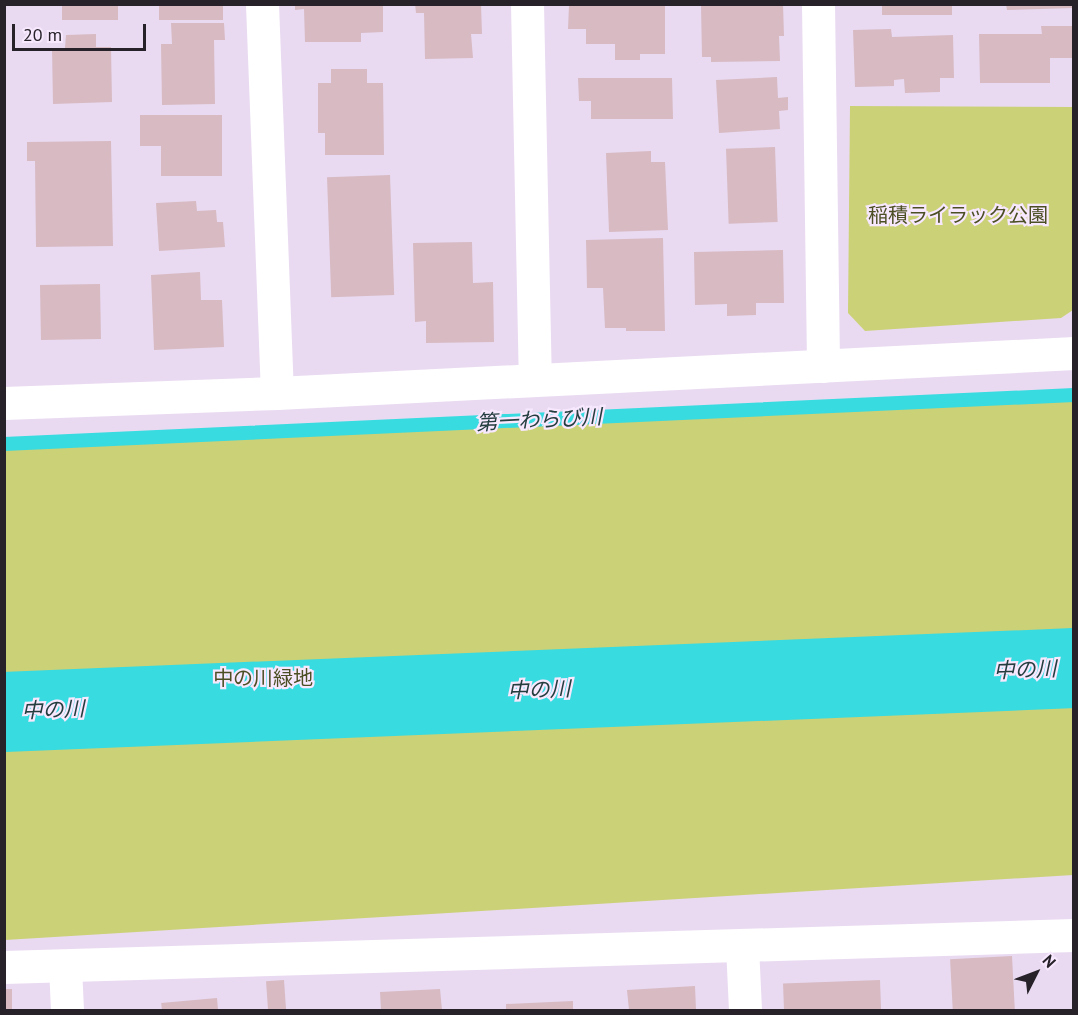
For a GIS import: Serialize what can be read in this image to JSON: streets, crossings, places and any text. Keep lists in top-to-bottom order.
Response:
{
  "water": ["第一わらび川", "中の川"],
  "parks": ["稲積ライラック公園", "中の川緑地"],
  "scale_bar": "20 m",
  "north": "top right"
}
